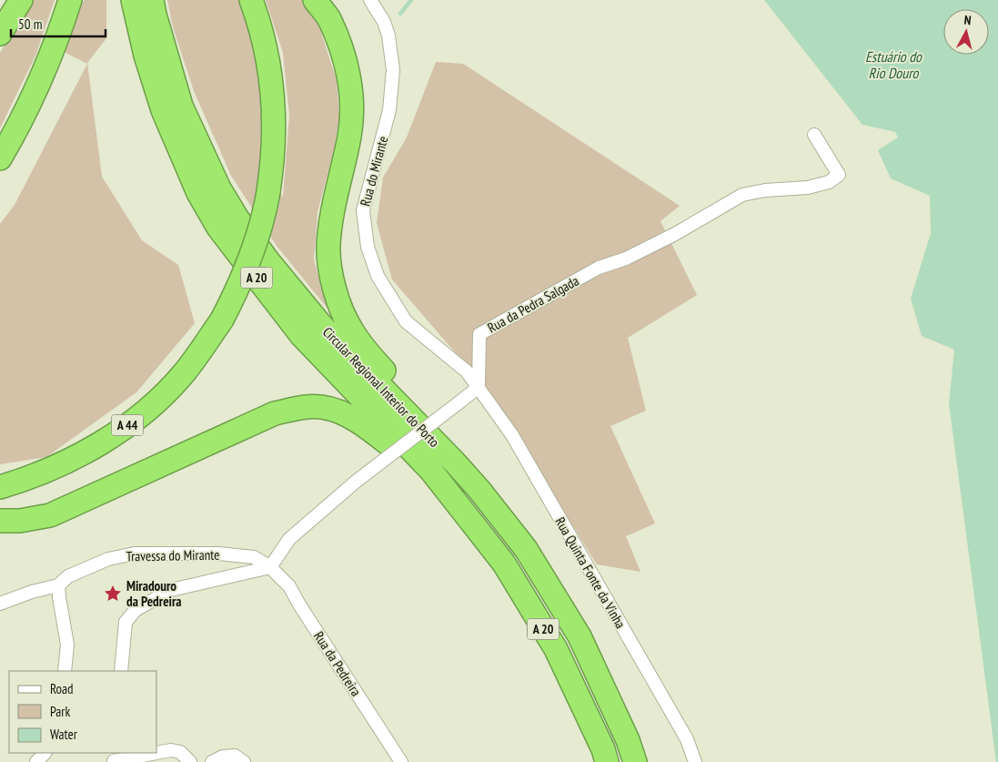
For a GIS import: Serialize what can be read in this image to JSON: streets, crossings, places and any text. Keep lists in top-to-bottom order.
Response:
{
  "streets": {
    "highway": ["A 20", "Circular Regional Interior do Porto", "A 44"],
    "street": [
      "Rua do Mirante",
      "Rua da Pedra Salgada",
      "Travessa do Mirante",
      "Rua Quinta Fonte da Vinha",
      "Rua da Pedreira"
    ]
  },
  "crossings": [
    ["Rua do Mirante", "Rua da Pedra Salgada"],
    ["Rua do Mirante", "Rua Quinta Fonte da Vinha"],
    ["Rua da Pedra Salgada", "Rua Quinta Fonte da Vinha"],
    ["Travessa do Mirante", "Rua da Pedreira"]
  ],
  "water": ["Estuário do Rio Douro"],
  "places": {
    "place": ["Miradouro da Pedreira"]
  },
  "legend": ["Road", "Park", "Water"],
  "scale_bar": "50 m",
  "north": "top"
}
